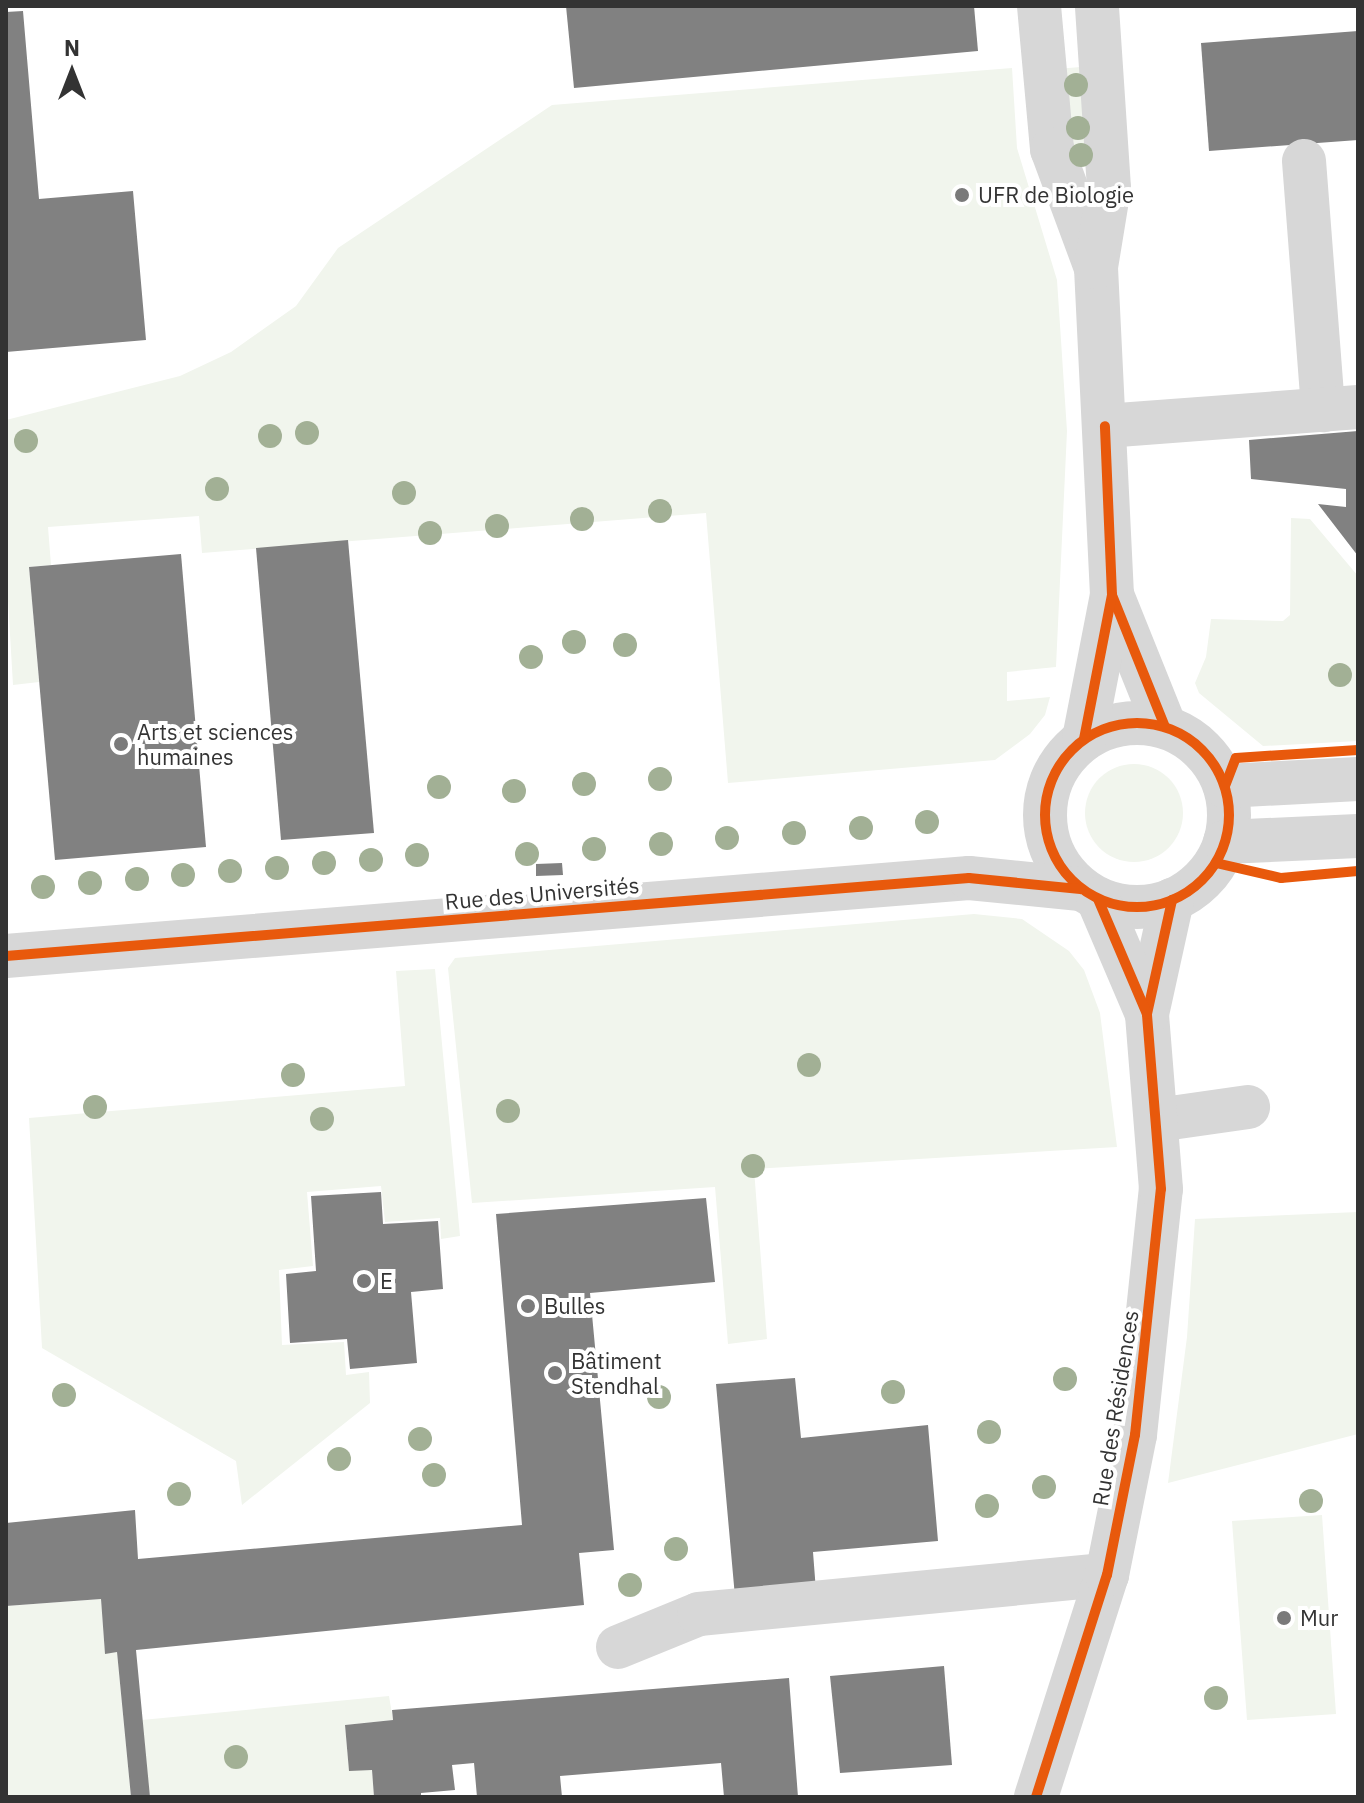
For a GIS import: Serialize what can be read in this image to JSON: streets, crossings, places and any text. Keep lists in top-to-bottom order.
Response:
{
  "streets": {
    "street": ["Rue des Universités", "Rue des Résidences"]
  },
  "crossings": [
    ["Rue des Universités", "Rue des Résidences"]
  ],
  "places": [
    "UFR de Biologie",
    "Arts et sciences humaines",
    "E",
    "Bulles",
    "Bâtiment Stendhal",
    "Mur"
  ],
  "north": "top"
}
